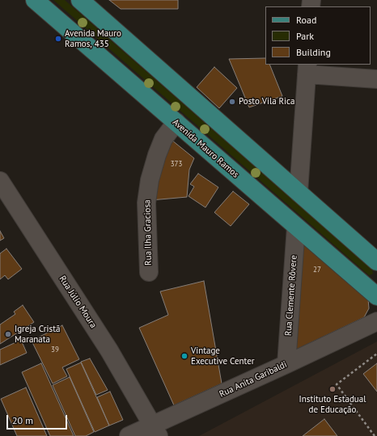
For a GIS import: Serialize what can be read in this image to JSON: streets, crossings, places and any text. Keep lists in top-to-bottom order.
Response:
{
  "streets": {
    "main road": ["Avenida Mauro Ramos"],
    "street": [
      "Rua Ilha Graciosa",
      "Rua Clemente Rôvere",
      "Rua Júlio Moura",
      "Rua Anita Garibaldi"
    ]
  },
  "crossings": [
    ["Avenida Mauro Ramos", "Rua Ilha Graciosa"],
    ["Avenida Mauro Ramos", "Rua Clemente Rôvere"],
    ["Rua Clemente Rôvere", "Rua Anita Garibaldi"],
    ["Rua Júlio Moura", "Rua Anita Garibaldi"]
  ],
  "places": [
    "Avenida Mauro Ramos, 435",
    "Posto Vila Rica",
    "Igreja Cristã Maranata",
    "Vintage Executive Center",
    "Instituto Estadual de Educação"
  ],
  "house_numbers": ["373", "27", "39"],
  "legend": ["Road", "Park", "Building"],
  "scale_bar": "20 m"
}
